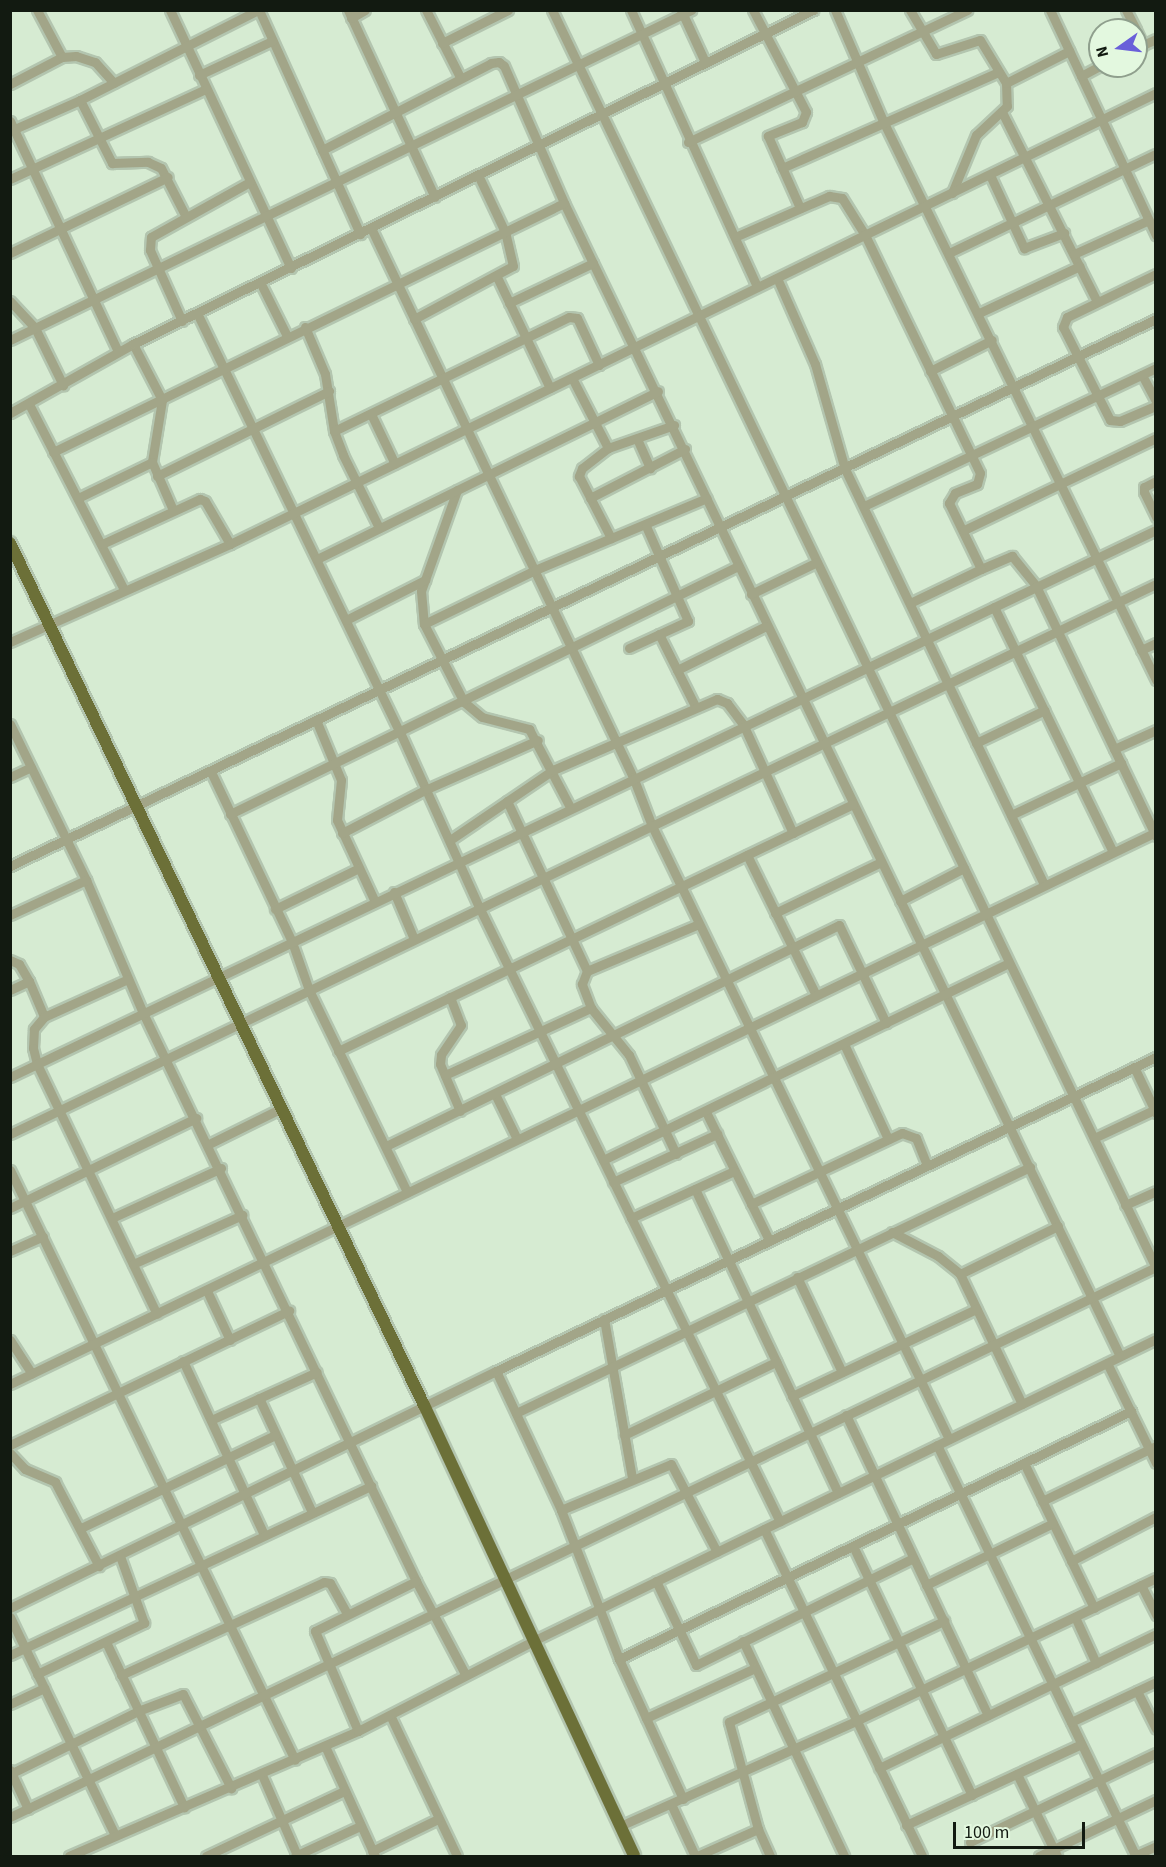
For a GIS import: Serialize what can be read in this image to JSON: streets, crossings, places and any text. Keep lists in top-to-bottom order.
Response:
{
  "scale_bar": "100 m",
  "north": "left"
}
